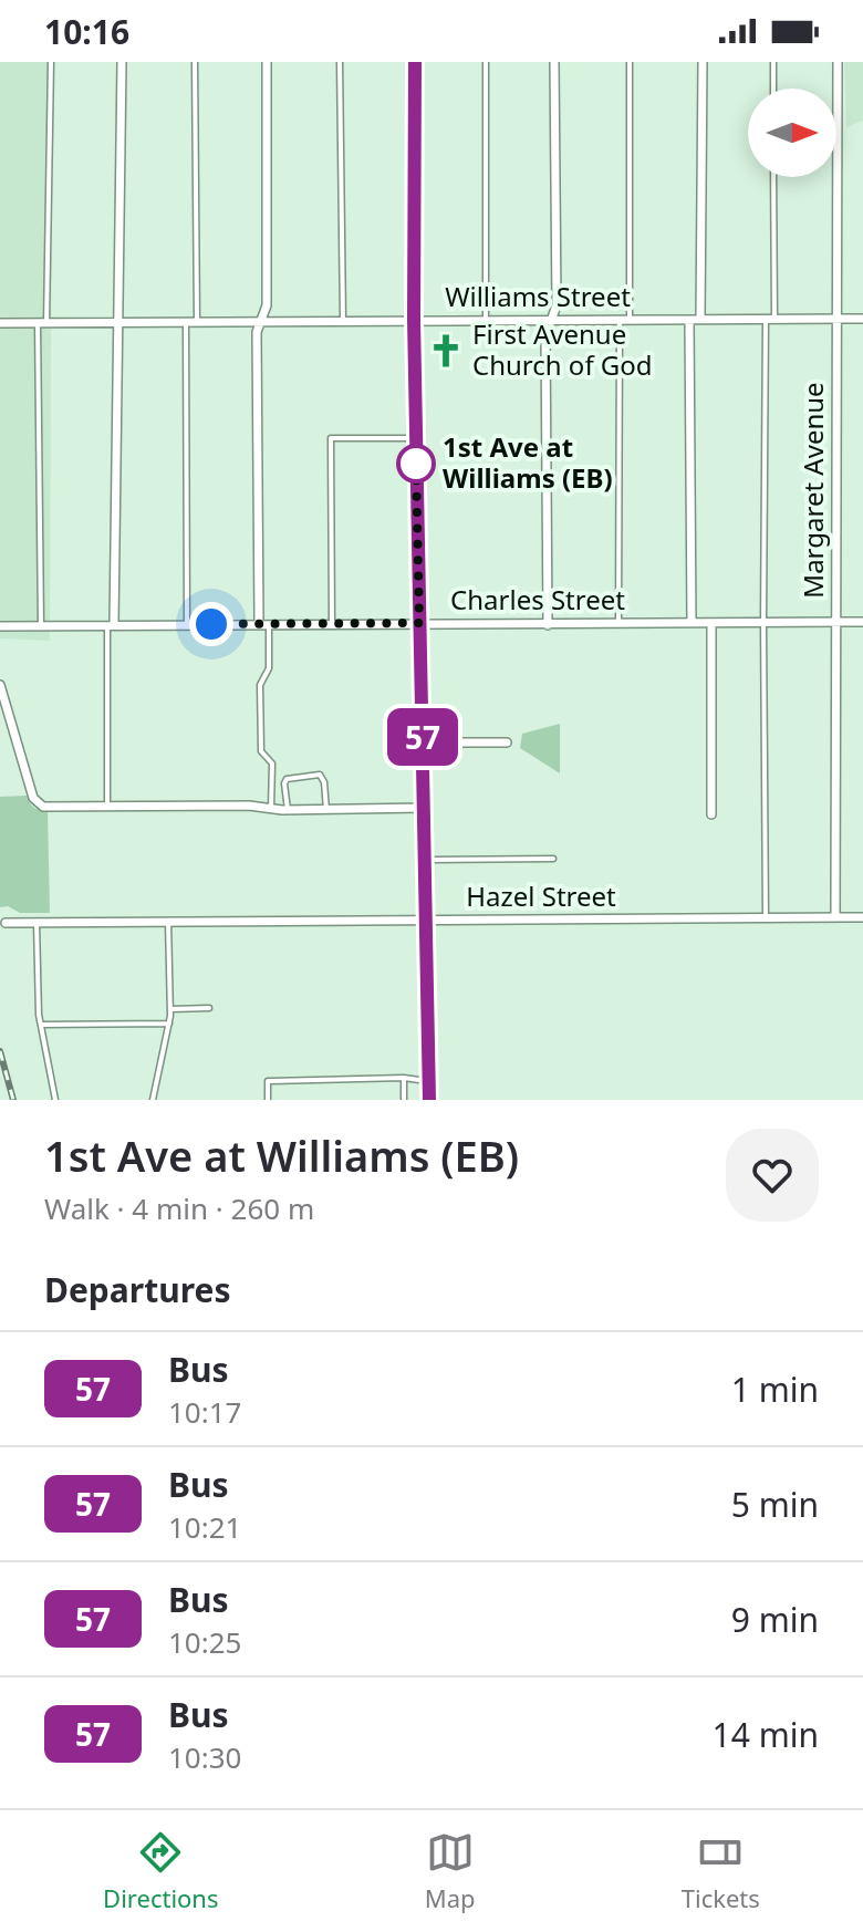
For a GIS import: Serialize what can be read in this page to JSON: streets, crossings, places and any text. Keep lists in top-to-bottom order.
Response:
{
  "streets": {
    "street": [
      "Williams Street",
      "Margaret Avenue",
      "Charles Street",
      "Hazel Street"
    ]
  },
  "crossings": [
    ["Williams Street", "Margaret Avenue"],
    ["Margaret Avenue", "Charles Street"],
    ["Margaret Avenue", "Hazel Street"]
  ],
  "places": {
    "church": ["First Avenue Church of God"],
    "other": ["1st Ave at Williams (EB)"]
  },
  "lines": ["bus line 57"],
  "north": "right",
  "page": {
    "status": "10:16",
    "on_map": "57",
    "heading": [
      ["1st Ave at Williams (EB)", "Walk · 4 min · 260 m"],
      "Departures"
    ],
    "list": [
      {
        "mark": "57",
        "name": "Bus",
        "note": "10:17",
        "value": "1 min"
      },
      {
        "mark": "57",
        "name": "Bus",
        "note": "10:21",
        "value": "5 min"
      },
      {
        "mark": "57",
        "name": "Bus",
        "note": "10:25",
        "value": "9 min"
      },
      {
        "mark": "57",
        "name": "Bus",
        "note": "10:30",
        "value": "14 min"
      }
    ],
    "tabs": ["Directions", "Map", "Tickets"]
  }
}
